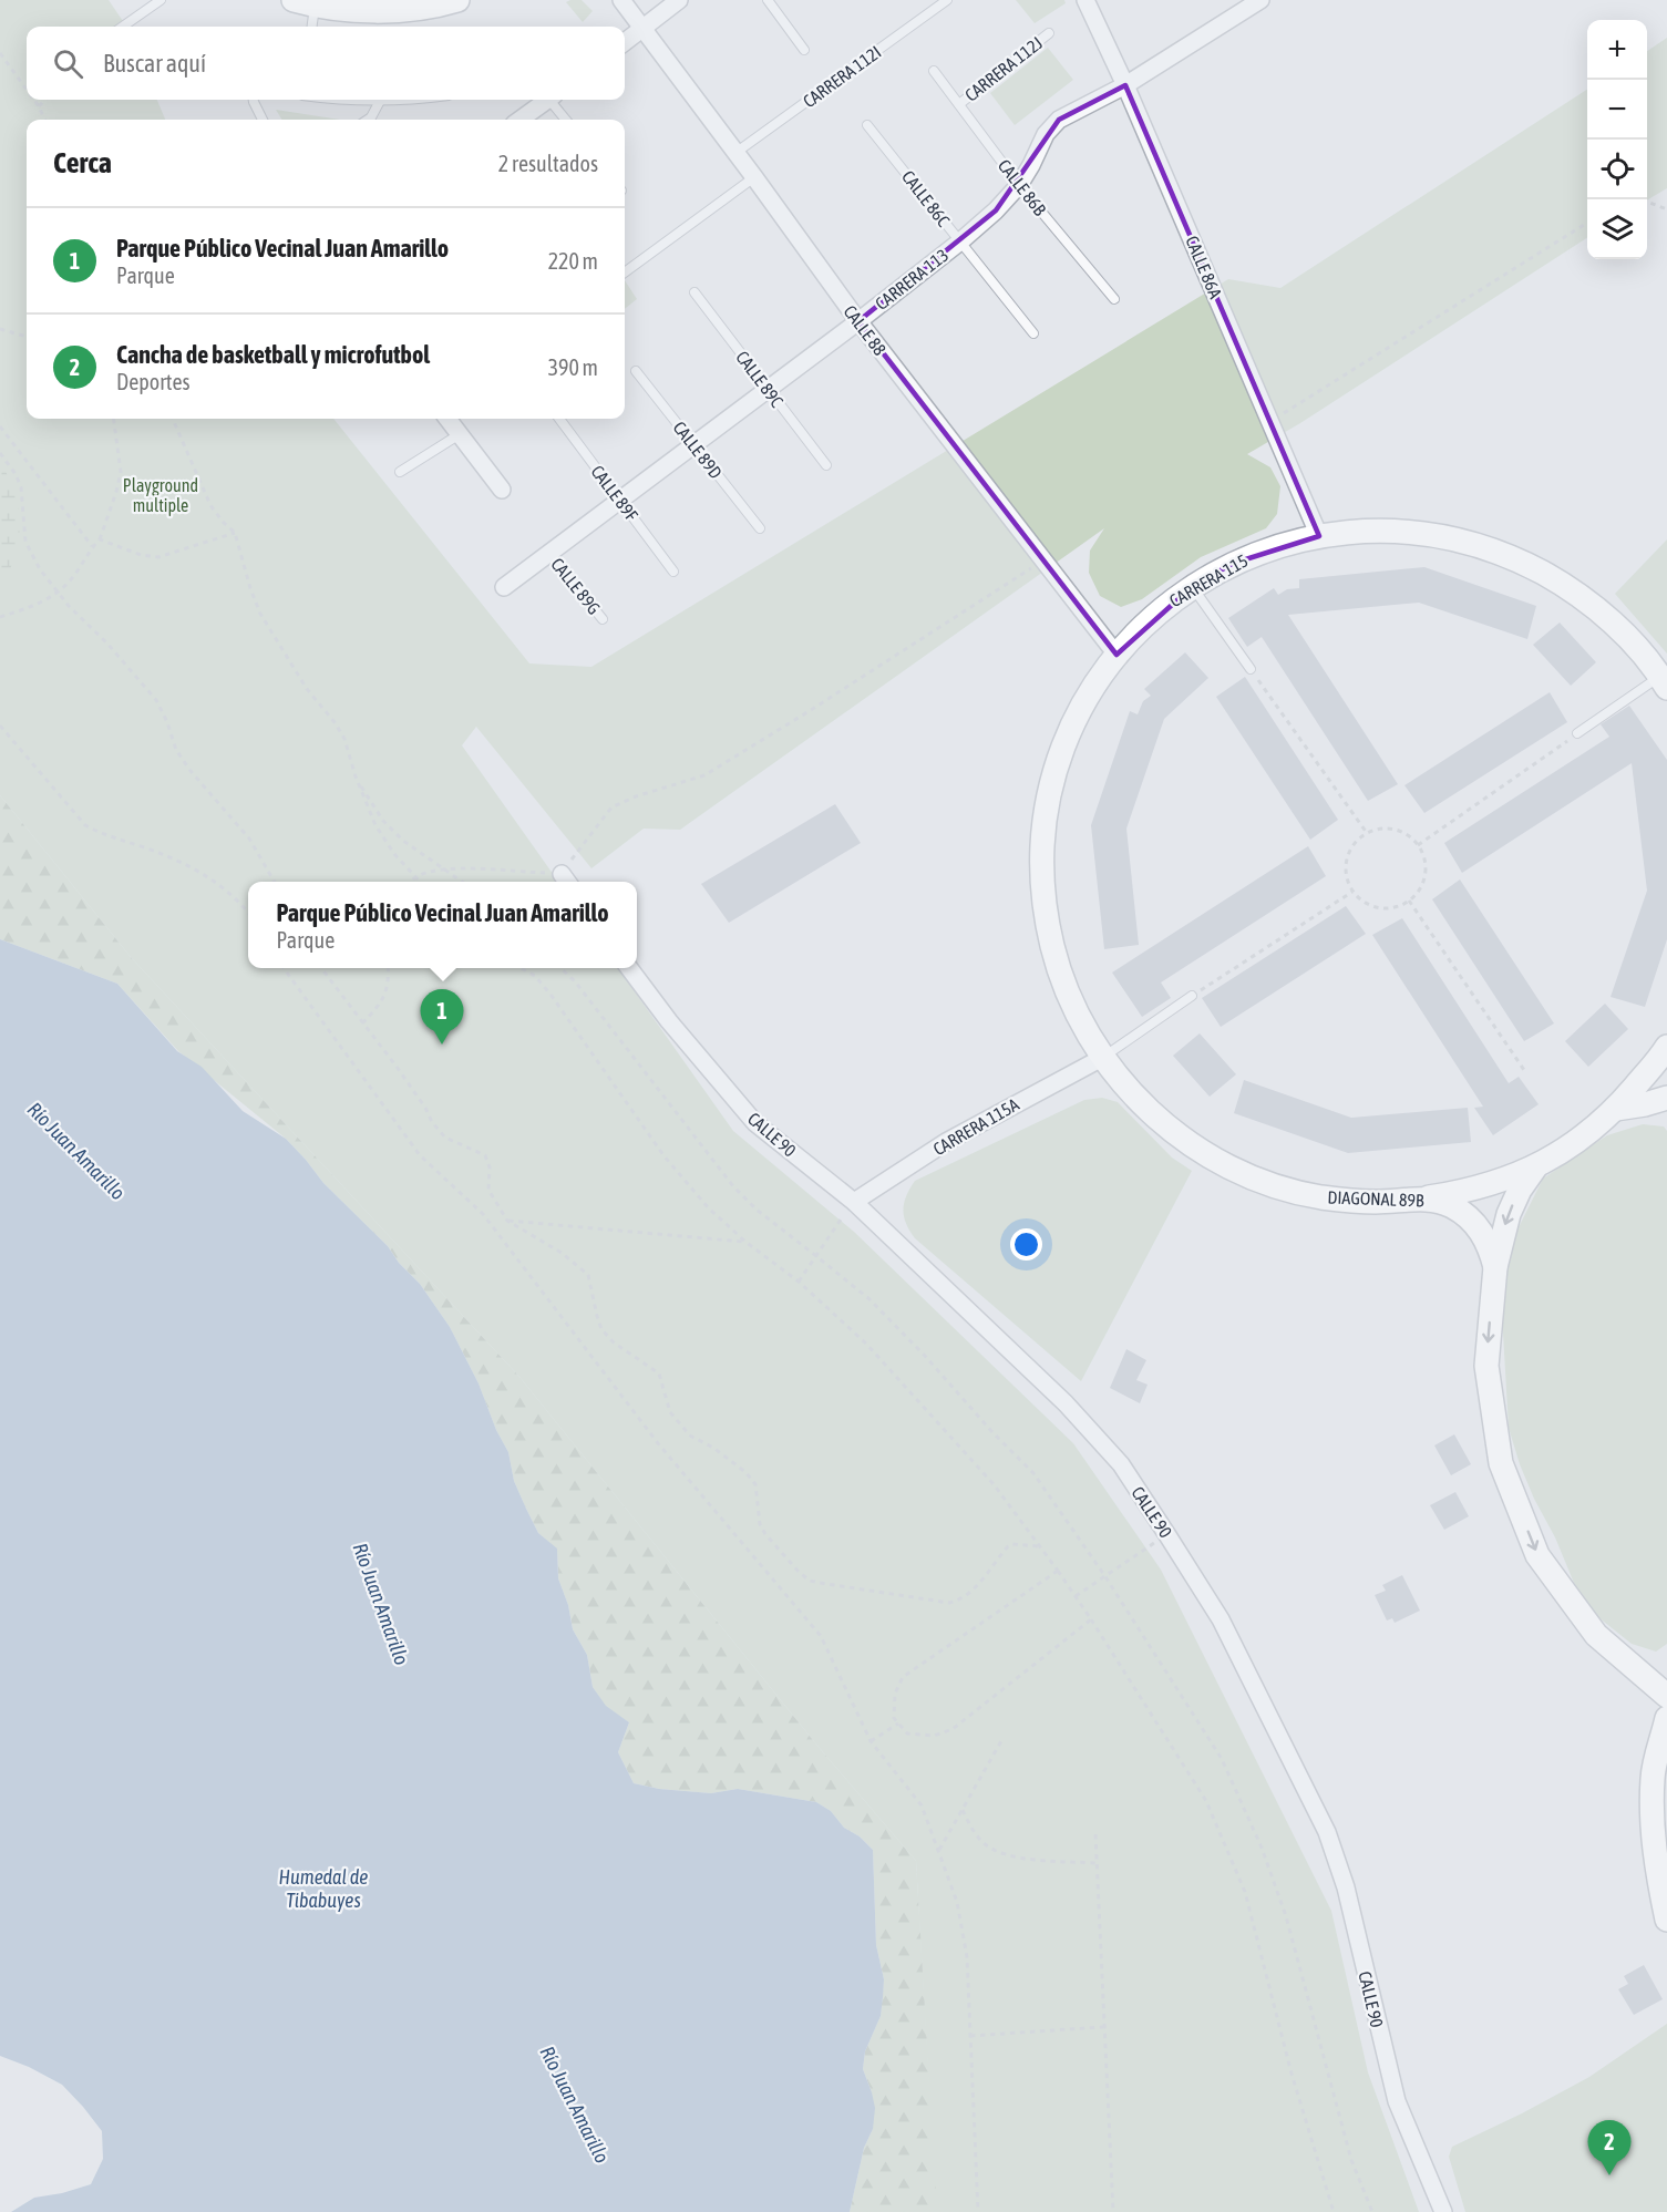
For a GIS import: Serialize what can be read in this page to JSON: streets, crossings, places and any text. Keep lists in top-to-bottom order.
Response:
{
  "streets": {
    "street": [
      "CALLE 86A",
      "CARRERA 113",
      "CALLE 88",
      "CARRERA 115",
      "CARRERA 115A",
      "CALLE 90",
      "DIAGONAL 89B"
    ],
    "lane": [
      "CARRERA 112J",
      "CARRERA 112I",
      "CALLE 86B",
      "CALLE 86C",
      "CALLE 89C",
      "CALLE 89D",
      "CALLE 89F",
      "CALLE 89G"
    ]
  },
  "crossings": [
    ["CARRERA 112J", "CALLE 86B"],
    ["CARRERA 112I", "CALLE 88"],
    ["CALLE 86B", "CARRERA 113"],
    ["CALLE 86C", "CARRERA 113"],
    ["CALLE 86A", "CARRERA 113"],
    ["CALLE 86A", "CARRERA 115"],
    ["CARRERA 113", "CALLE 88"],
    ["CARRERA 113", "CALLE 89C"],
    ["CARRERA 113", "CALLE 89D"],
    ["CARRERA 113", "CALLE 89F"],
    ["CARRERA 113", "CALLE 89G"],
    ["CALLE 88", "CARRERA 115"],
    ["CALLE 88", "DIAGONAL 89B"],
    ["CARRERA 115", "DIAGONAL 89B"],
    ["CARRERA 115A", "CALLE 90"],
    ["CARRERA 115A", "DIAGONAL 89B"]
  ],
  "one_way": ["DIAGONAL 89B"],
  "water": ["Río Juan Amarillo", "Humedal de Tibabuyes"],
  "parks": ["Playground multiple"],
  "page": {
    "map_buttons": ["+", "−"],
    "search": "Buscar aquí",
    "heading": ["Cerca", "2 resultados"],
    "list": [
      {
        "mark": "1",
        "name": "Parque Público Vecinal Juan Amarillo",
        "note": "Parque",
        "value": "220 m"
      },
      {
        "mark": "2",
        "name": "Cancha de basketball y microfutbol",
        "note": "Deportes",
        "value": "390 m"
      }
    ],
    "popup": ["Parque Público Vecinal Juan Amarillo", "Parque"],
    "pins": ["1", "2"]
  }
}
